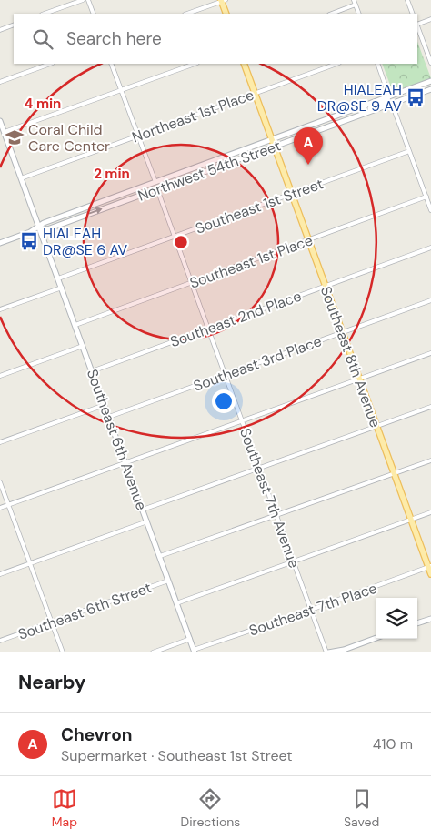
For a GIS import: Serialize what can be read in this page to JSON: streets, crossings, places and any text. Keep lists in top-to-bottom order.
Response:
{
  "streets": {
    "main road": ["Northwest 54th Street", "Southeast 8th Avenue", "Southeast 6th Avenue"],
    "street": [
      "Northeast 1st Place",
      "Southeast 1st Street",
      "Southeast 1st Place",
      "Southeast 2nd Place",
      "Southeast 3rd Place",
      "Southeast 7th Avenue",
      "Southeast 7th Place",
      "Southeast 6th Street"
    ]
  },
  "crossings": [
    ["Northeast 1st Place", "Southeast 8th Avenue"],
    ["Northeast 1st Place", "Southeast 6th Avenue"],
    ["Northwest 54th Street", "Southeast 8th Avenue"],
    ["Northwest 54th Street", "Southeast 6th Avenue"],
    ["Northwest 54th Street", "Southeast 7th Avenue"],
    ["Southeast 1st Street", "Southeast 8th Avenue"],
    ["Southeast 1st Street", "Southeast 6th Avenue"],
    ["Southeast 1st Street", "Southeast 7th Avenue"],
    ["Southeast 1st Place", "Southeast 8th Avenue"],
    ["Southeast 1st Place", "Southeast 6th Avenue"],
    ["Southeast 1st Place", "Southeast 7th Avenue"],
    ["Southeast 2nd Place", "Southeast 8th Avenue"],
    ["Southeast 2nd Place", "Southeast 6th Avenue"],
    ["Southeast 2nd Place", "Southeast 7th Avenue"],
    ["Southeast 8th Avenue", "Southeast 3rd Place"],
    ["Southeast 8th Avenue", "Southeast 7th Place"],
    ["Southeast 3rd Place", "Southeast 6th Avenue"],
    ["Southeast 3rd Place", "Southeast 7th Avenue"],
    ["Southeast 6th Avenue", "Southeast 7th Place"],
    ["Southeast 6th Avenue", "Southeast 6th Street"],
    ["Southeast 7th Avenue", "Southeast 7th Place"]
  ],
  "places": {
    "bus stop": ["HIALEAH DR@SE 9 AV", "HIALEAH DR@SE 6 AV"],
    "school or university": ["Coral Child Care Center"]
  },
  "page": {
    "search": "Search here",
    "pins": "A",
    "heading": "Nearby",
    "list": [
      {
        "mark": "A",
        "name": "Chevron",
        "note": "Supermarket · Southeast 1st Street",
        "value": "410 m"
      }
    ],
    "nav": ["Map", "Directions", "Saved"]
  },
  "rings": ["4 min", "2 min"]
}
